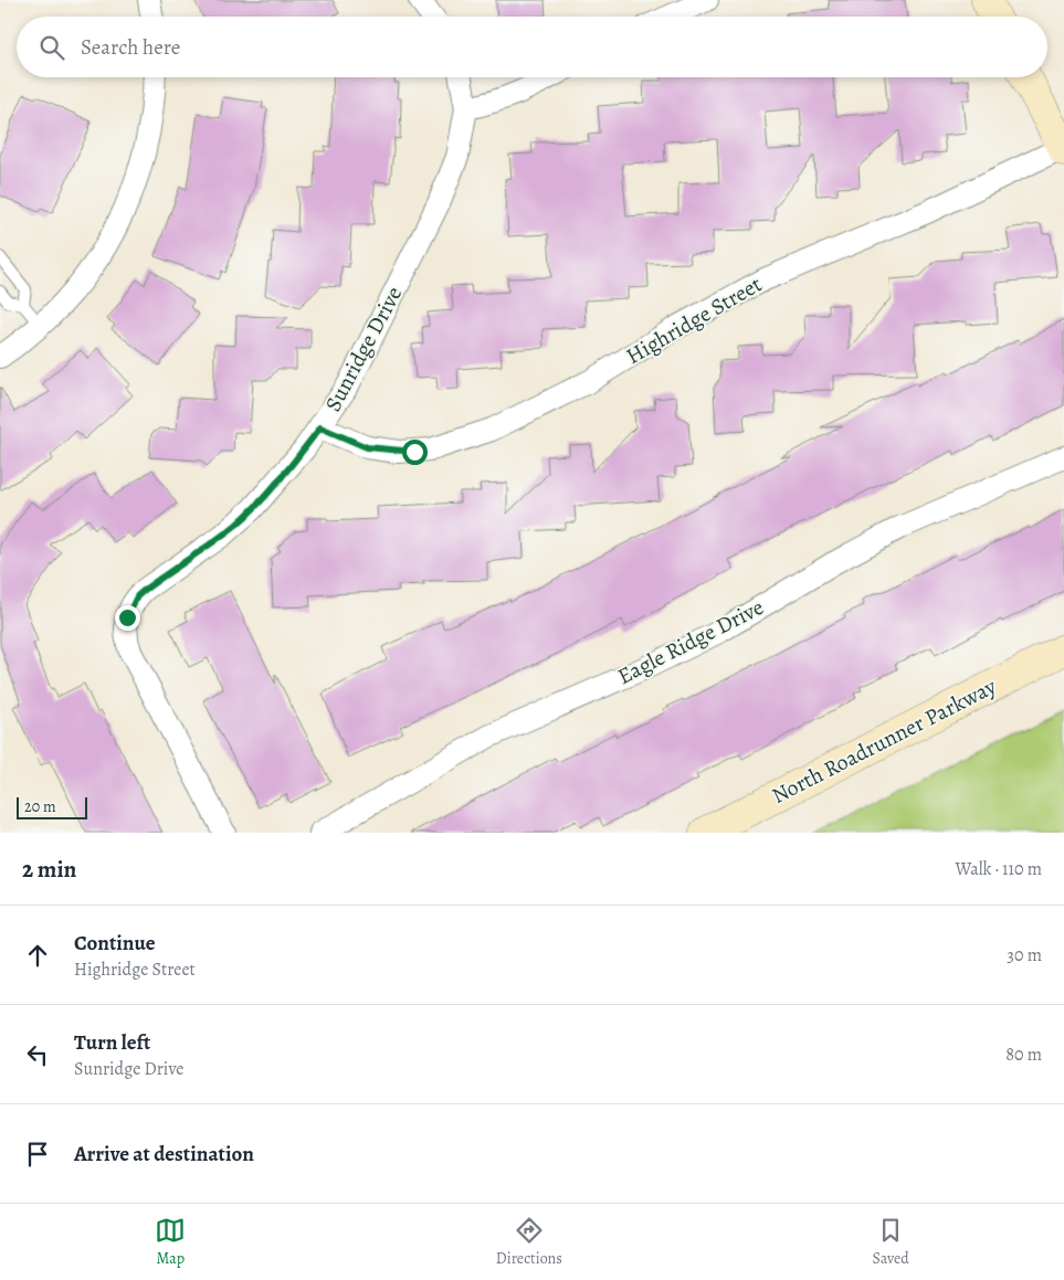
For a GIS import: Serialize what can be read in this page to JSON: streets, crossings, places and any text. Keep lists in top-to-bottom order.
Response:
{
  "streets": {
    "street": [
      "Highridge Street",
      "Sunridge Drive",
      "Eagle Ridge Drive",
      "North Roadrunner Parkway"
    ]
  },
  "crossings": [
    ["Highridge Street", "Sunridge Drive"]
  ],
  "scale_bar": "20 m",
  "page": {
    "search": "Search here",
    "scale": "20 m",
    "heading": ["2 min", "Walk · 110 m"],
    "list": [
      ["Continue", "Highridge Street", "30 m"],
      ["Turn left", "Sunridge Drive", "80 m"],
      "Arrive at destination"
    ],
    "nav": ["Map", "Directions", "Saved"]
  }
}
